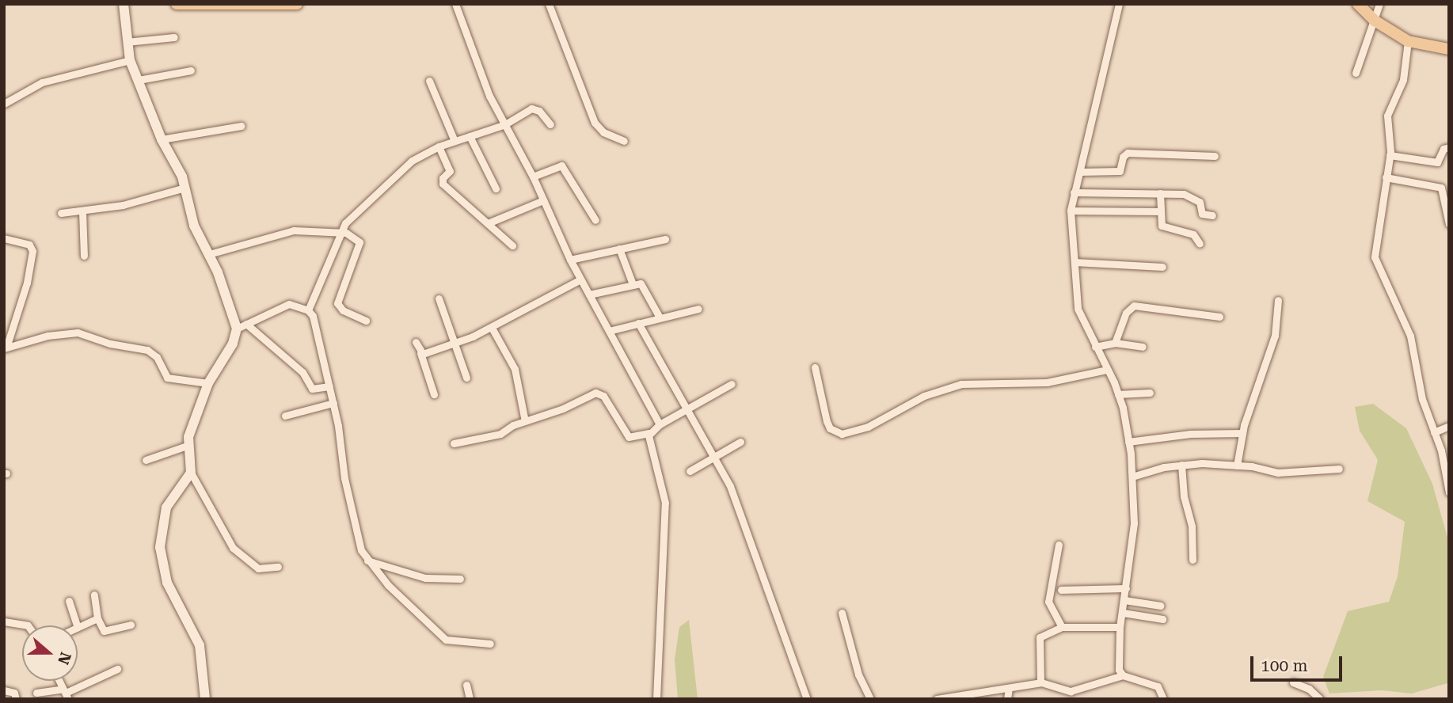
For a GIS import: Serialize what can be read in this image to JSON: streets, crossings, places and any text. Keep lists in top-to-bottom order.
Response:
{
  "scale_bar": "100 m",
  "north": "right"
}
